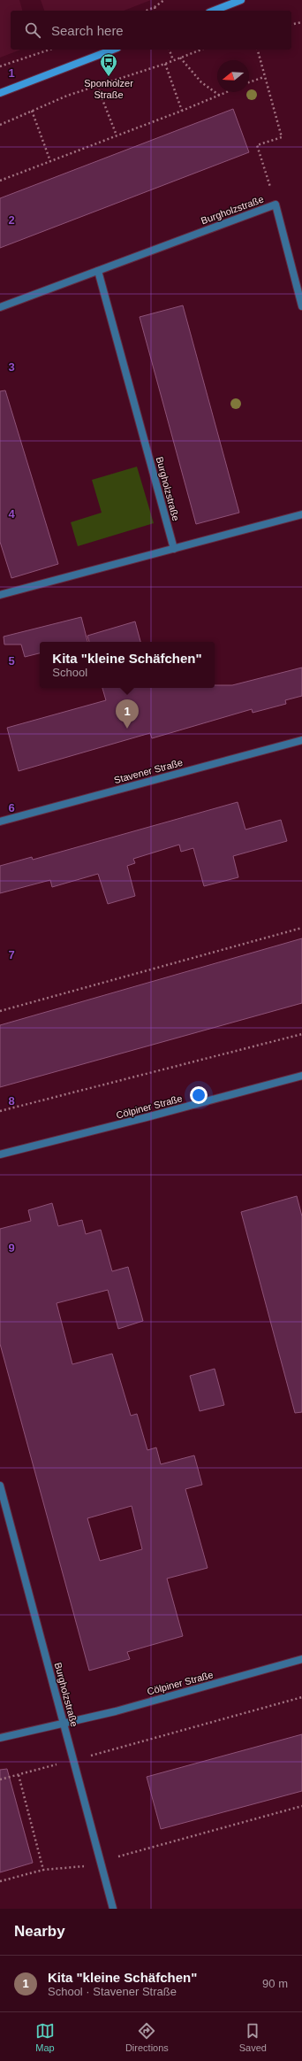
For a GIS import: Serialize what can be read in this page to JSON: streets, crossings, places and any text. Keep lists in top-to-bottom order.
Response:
{
  "streets": {
    "street": ["Burgholzstraße", "Stavener Straße", "Cölpiner Straße"]
  },
  "crossings": [
    ["Burgholzstraße", "Cölpiner Straße"]
  ],
  "places": {
    "bus stop": ["Sponholzer Straße"]
  },
  "north": "left",
  "page": {
    "search": "Search here",
    "popup": ["Kita \"kleine Schäfchen\"", "School"],
    "pins": "1",
    "heading": "Nearby",
    "list": [
      {
        "mark": "1",
        "name": "Kita \"kleine Schäfchen\"",
        "note": "School · Stavener Straße",
        "value": "90 m"
      }
    ],
    "nav": ["Map", "Directions", "Saved"]
  },
  "grid": {
    "rows": [
      "1",
      "2",
      "3",
      "4",
      "5",
      "6",
      "7",
      "8",
      "9"
    ]
  }
}
